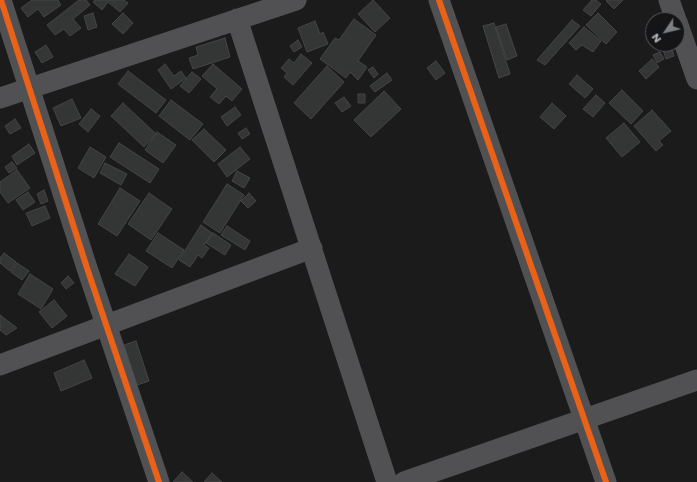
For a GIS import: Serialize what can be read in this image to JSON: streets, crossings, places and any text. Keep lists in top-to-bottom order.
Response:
{
  "north": "bottom left"
}
